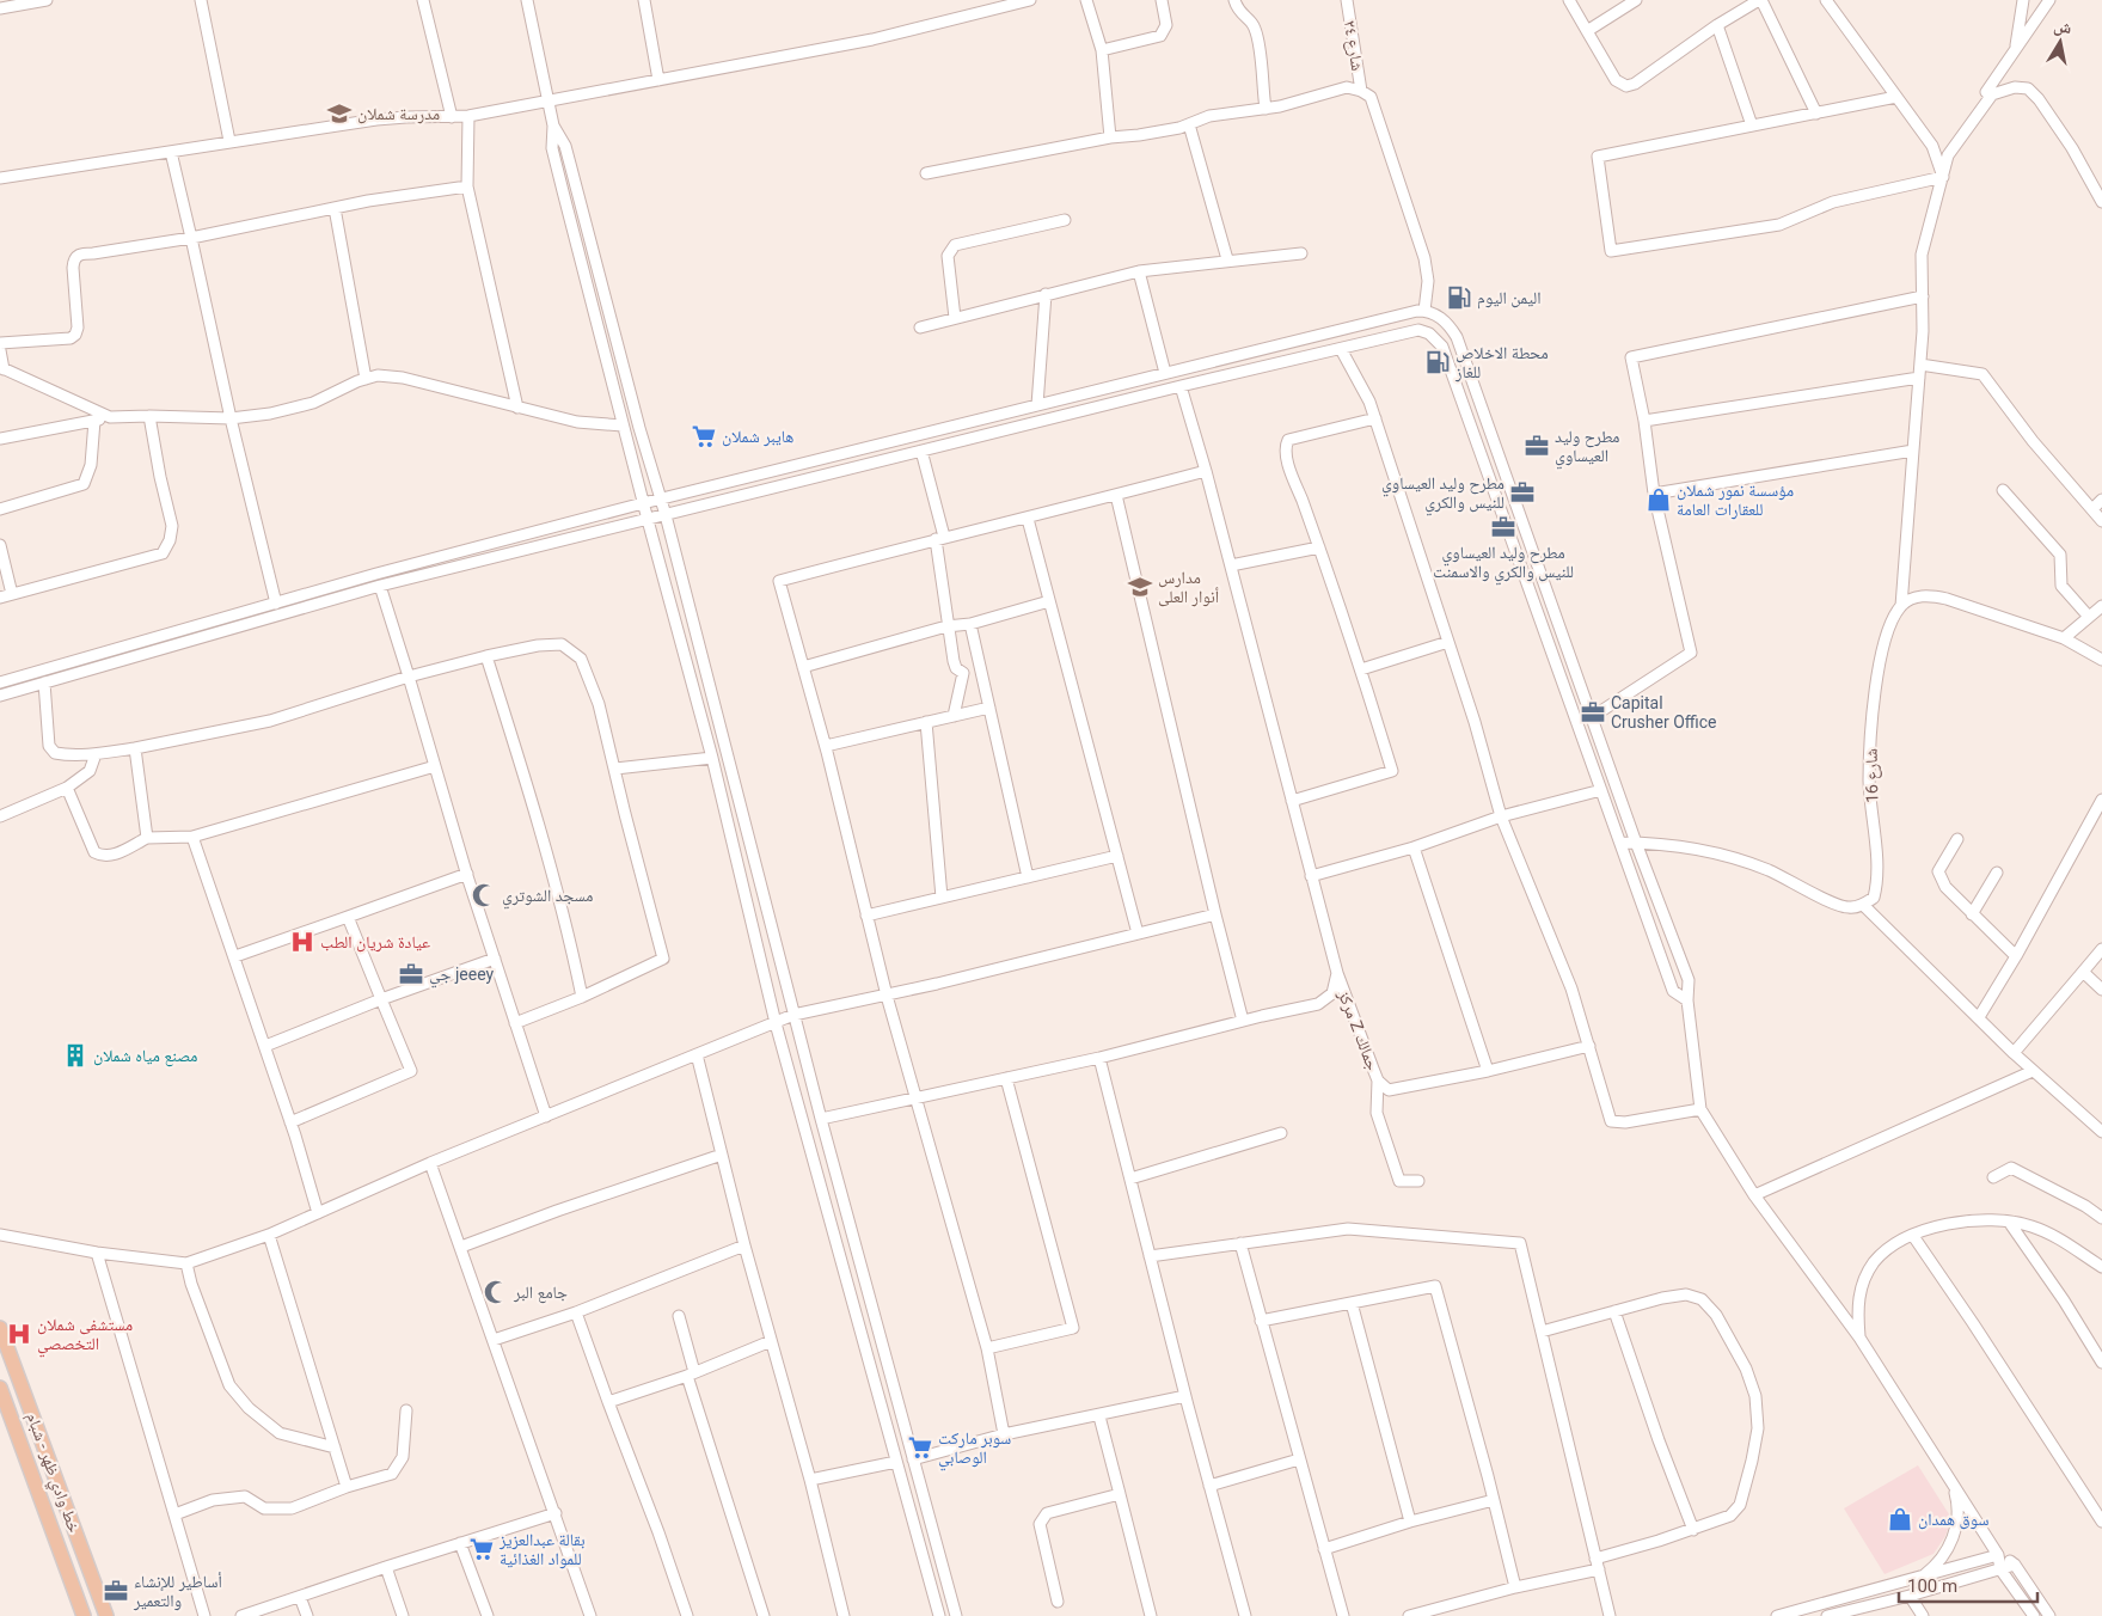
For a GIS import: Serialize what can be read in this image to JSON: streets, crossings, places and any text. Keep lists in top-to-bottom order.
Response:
{
  "streets": {
    "main road": ["خط وادي ظهر - شبام"],
    "street": ["شارع ٢٤", "شارع 16", "مركز Z جمالك"]
  },
  "places": {
    "school or university": ["مدرسة شملان", "مدارس أنوار العلى"],
    "fuel station": ["اليمن اليوم", "محطة الاخلاص للغاز"],
    "supermarket": ["هايبر شملان", "سوبر ماركت الوصابي", "بقالة عبدالعزيز للمواد الغذائية"],
    "office": [
      "مطرح وليد العيساوي",
      "مطرح وليد العيساوي للنيس والكري",
      "مطرح وليد العيساوي للنيس والكري والاسمنت",
      "Capital Crusher Office",
      "جي jeeey",
      "أساطير للإنشاء والتعمير"
    ],
    "shop": ["مؤسسة نمور شملان للعقارات العامة", "سوق همدان"],
    "mosque": ["مسجد الشوتري", "جامع البر"],
    "hospital": ["عيادة شريان الطب", "مستشفى شملان التخصصي"],
    "building": ["مصنع مياه شملان"]
  },
  "scale_bar": "100 m",
  "north": "top"
}
